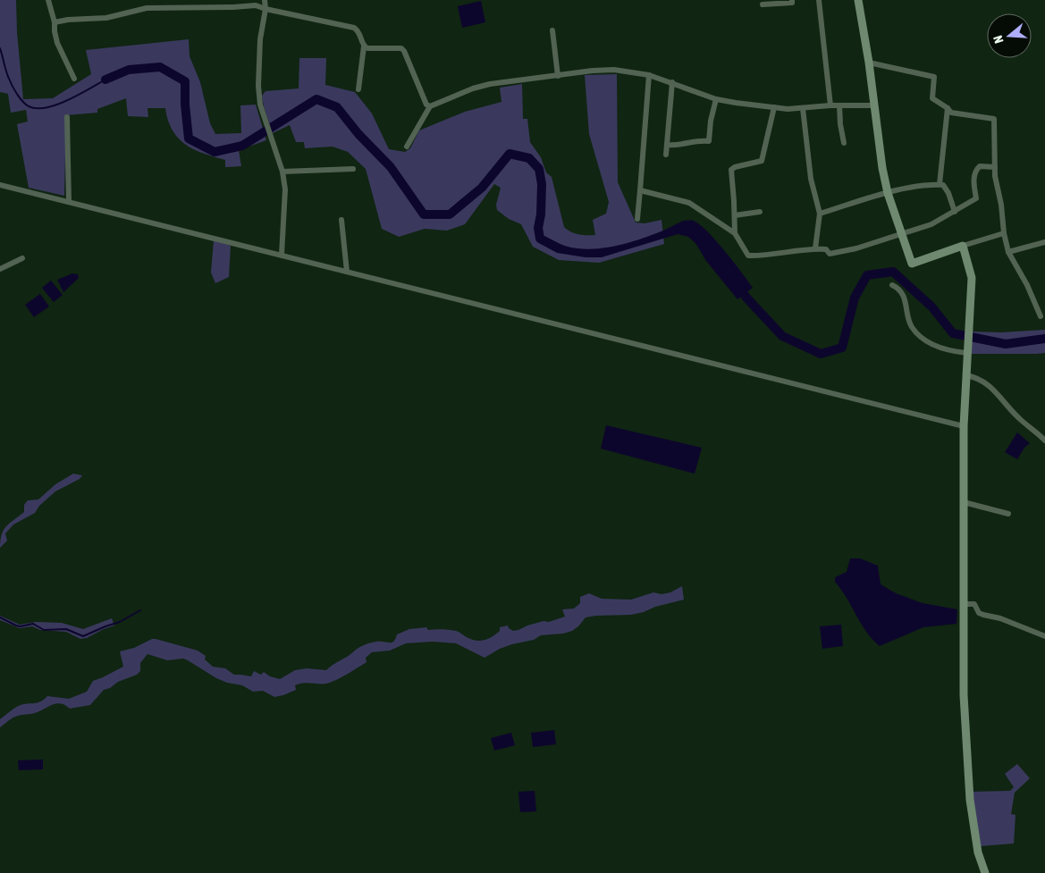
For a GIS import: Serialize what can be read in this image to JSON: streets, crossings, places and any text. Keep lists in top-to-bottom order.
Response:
{
  "north": "left"
}
